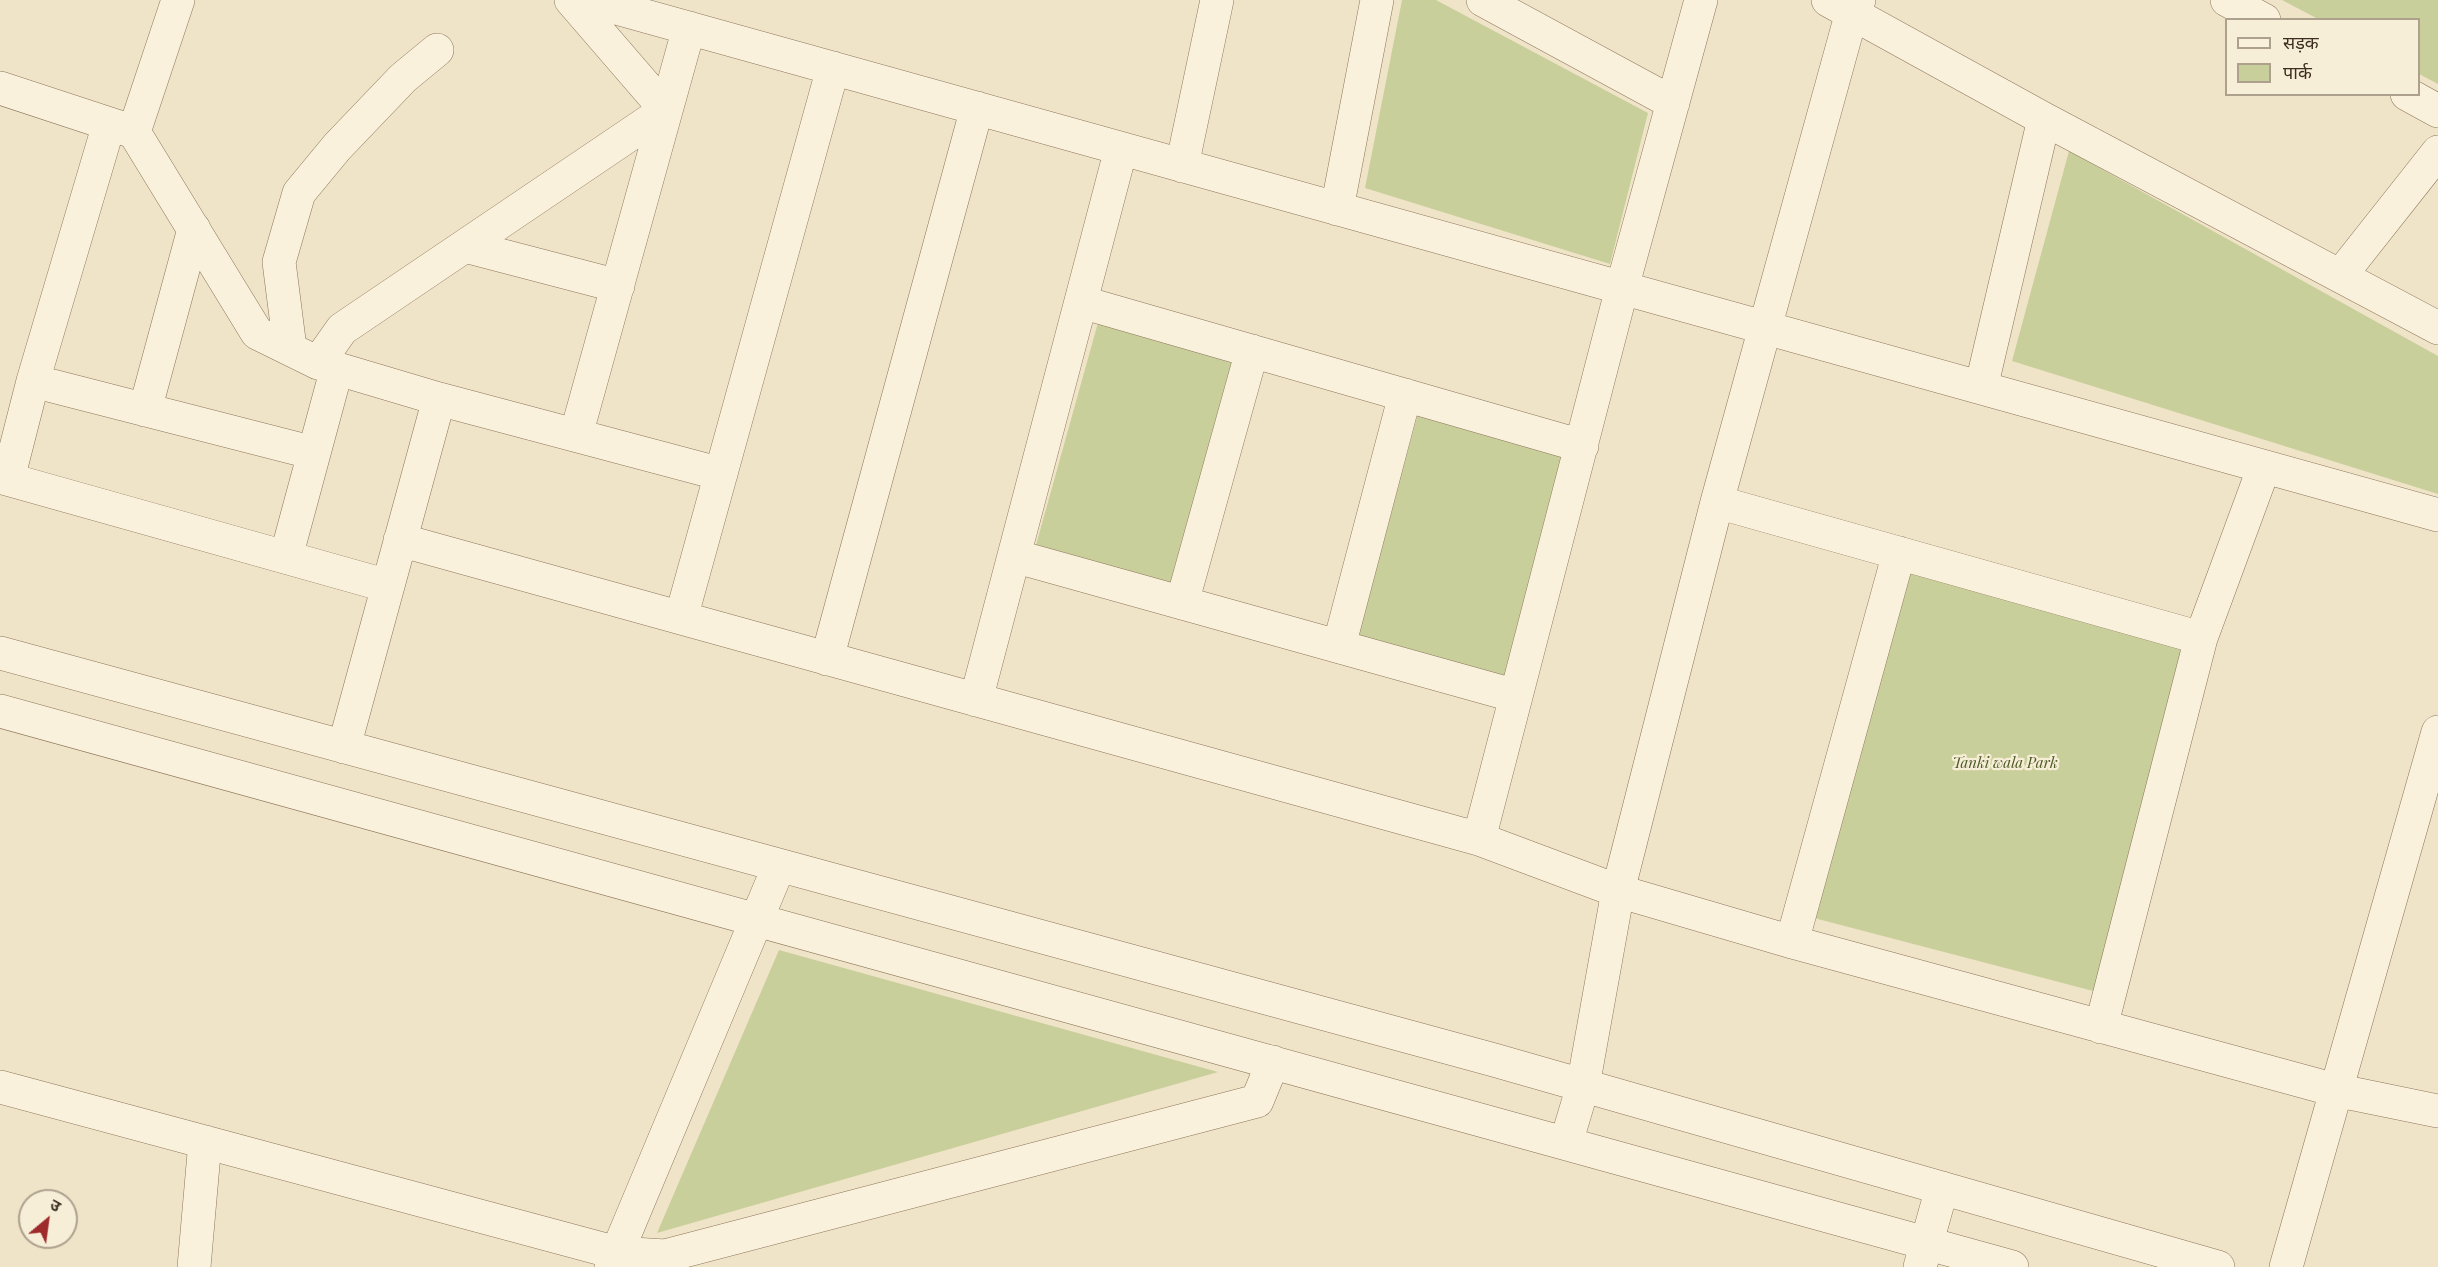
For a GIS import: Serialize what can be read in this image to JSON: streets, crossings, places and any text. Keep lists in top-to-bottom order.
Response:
{
  "parks": ["Tanki wala Park"],
  "legend": ["सड़क", "पार्क"],
  "north": "top right"
}
